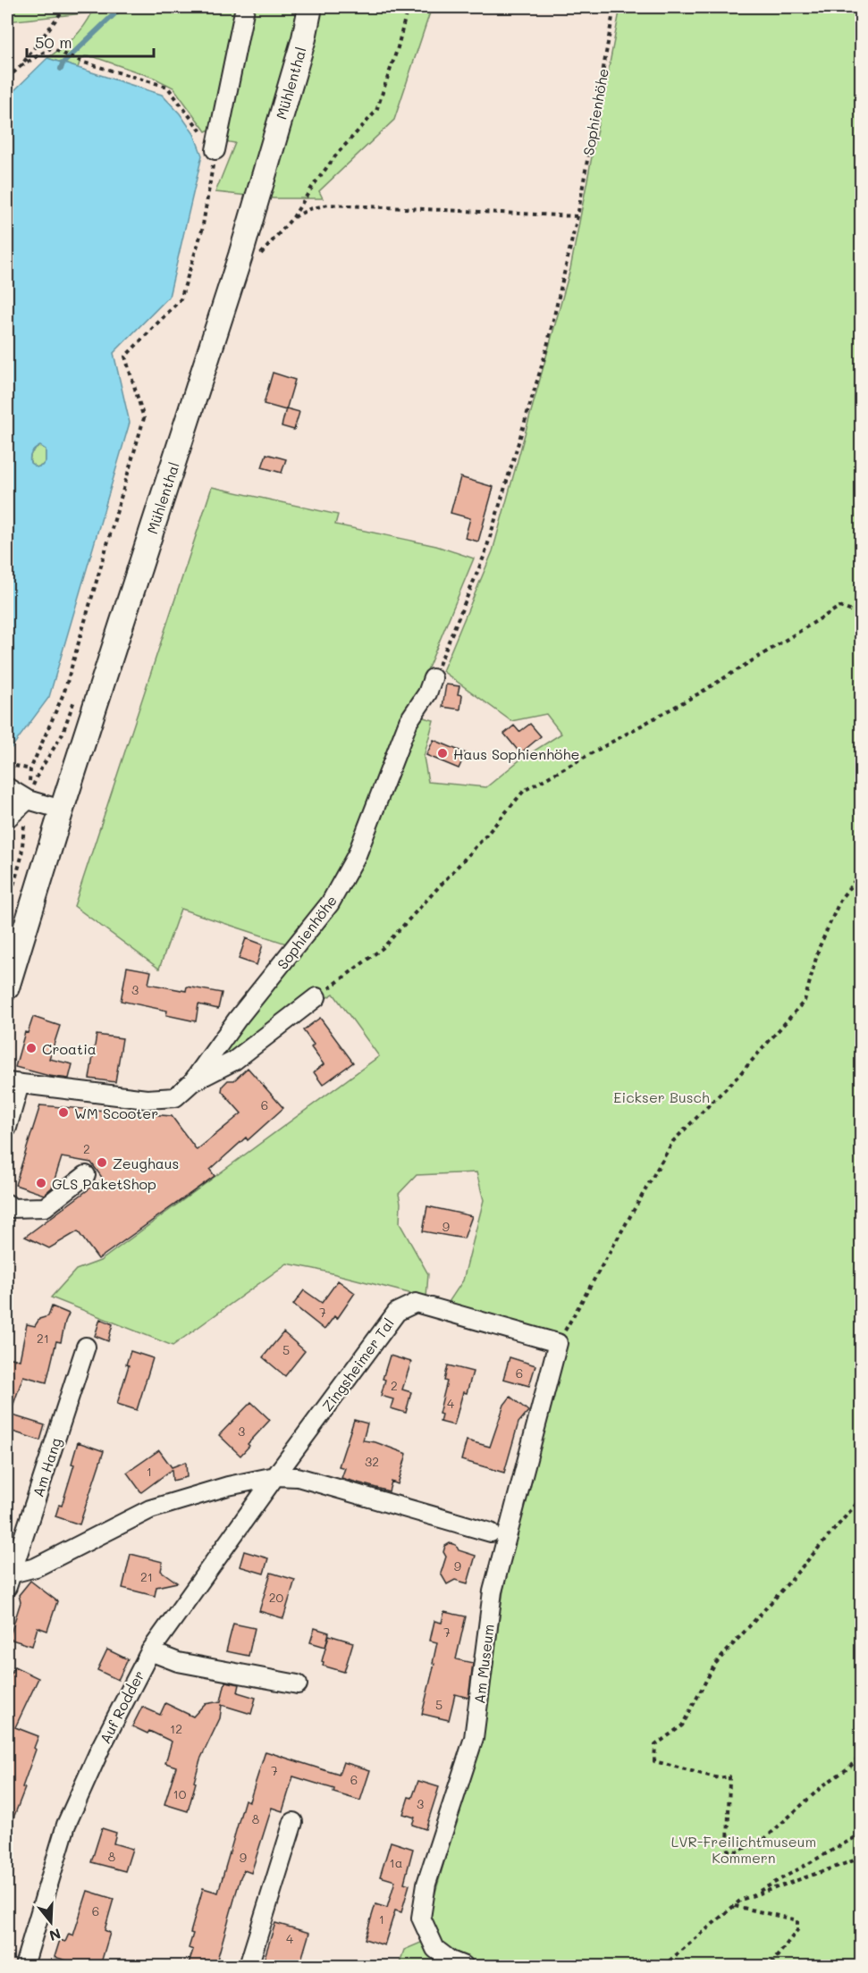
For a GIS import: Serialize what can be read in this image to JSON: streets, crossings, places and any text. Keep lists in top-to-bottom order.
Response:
{
  "streets": {
    "main road": ["Mühlenthal"],
    "street": [
      "Sophienhöhe",
      "Zingsheimer Tal",
      "Am Hang",
      "Am Museum",
      "Auf Rodder"
    ]
  },
  "crossings": [
    ["Zingsheimer Tal", "Am Museum"],
    ["Zingsheimer Tal", "Auf Rodder"]
  ],
  "parks": ["Eickser Busch", "LVR-Freilichtmuseum Kommern"],
  "places": [
    "Haus Sophienhöhe",
    "Croatia",
    "WM Scooter",
    "Zeughaus",
    "GLS PaketShop"
  ],
  "house_numbers": [
    "3",
    "6",
    "2",
    "9",
    "7",
    "21",
    "5",
    "6",
    "2",
    "4",
    "3",
    "32",
    "1",
    "9",
    "21",
    "20",
    "7",
    "5",
    "12",
    "7",
    "6",
    "10",
    "3",
    "8",
    "8",
    "9",
    "1a",
    "6",
    "1",
    "4"
  ],
  "scale_bar": "50 m",
  "north": "bottom"
}
